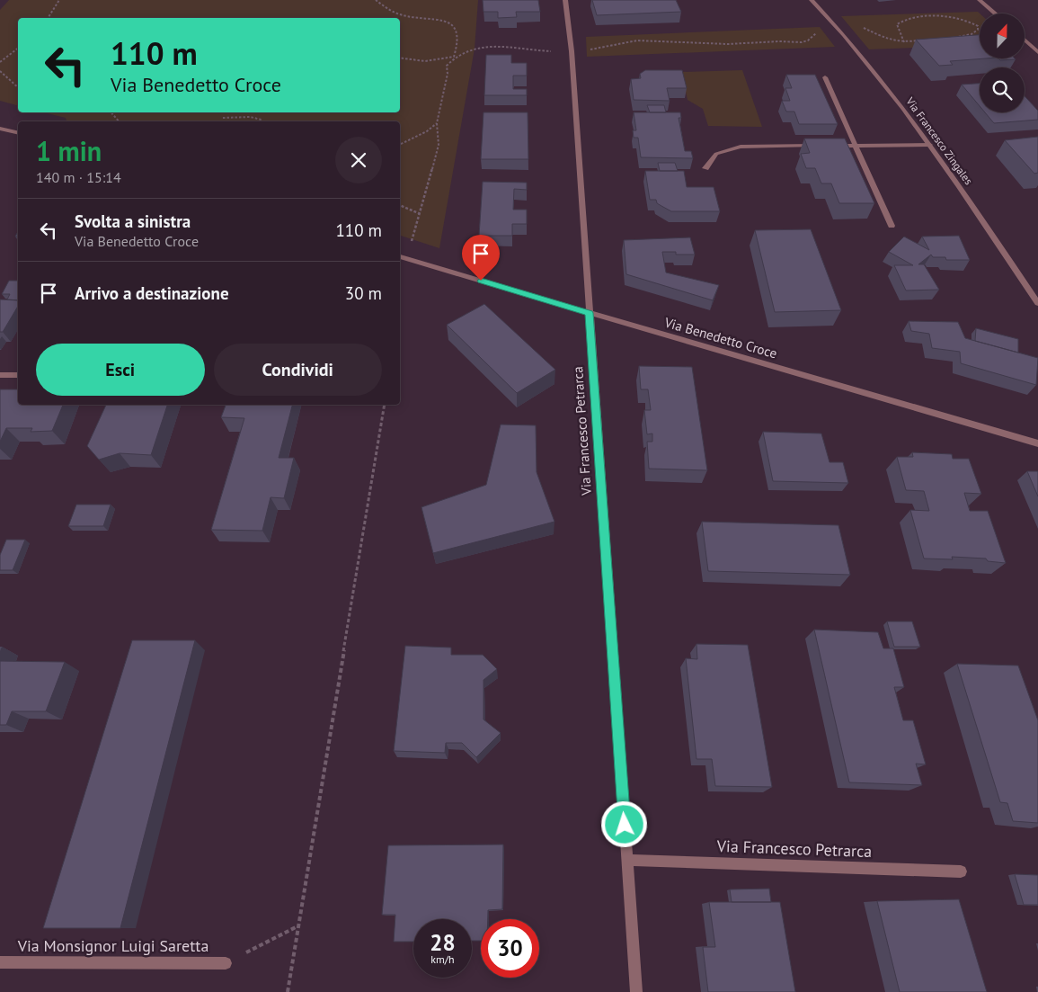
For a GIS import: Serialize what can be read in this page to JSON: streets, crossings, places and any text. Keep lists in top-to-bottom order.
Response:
{
  "streets": {
    "street": [
      "Via Francesco Zingales",
      "Via Benedetto Croce",
      "Via Francesco Petrarca",
      "Via Monsignor Luigi Saretta"
    ]
  },
  "crossings": [
    ["Via Benedetto Croce", "Via Francesco Petrarca"]
  ],
  "north": "top",
  "page": {
    "turn": ["110 m", "Via Benedetto Croce"],
    "heading": ["1 min", "140 m · 15:14"],
    "list": [
      {
        "name": "Svolta a sinistra",
        "note": "Via Benedetto Croce",
        "value": "110 m"
      },
      {
        "name": "Arrivo a destinazione",
        "value": "30 m"
      }
    ],
    "buttons": ["Esci", "Condividi"],
    "speed": "28 km/h",
    "limit": "30"
  }
}
